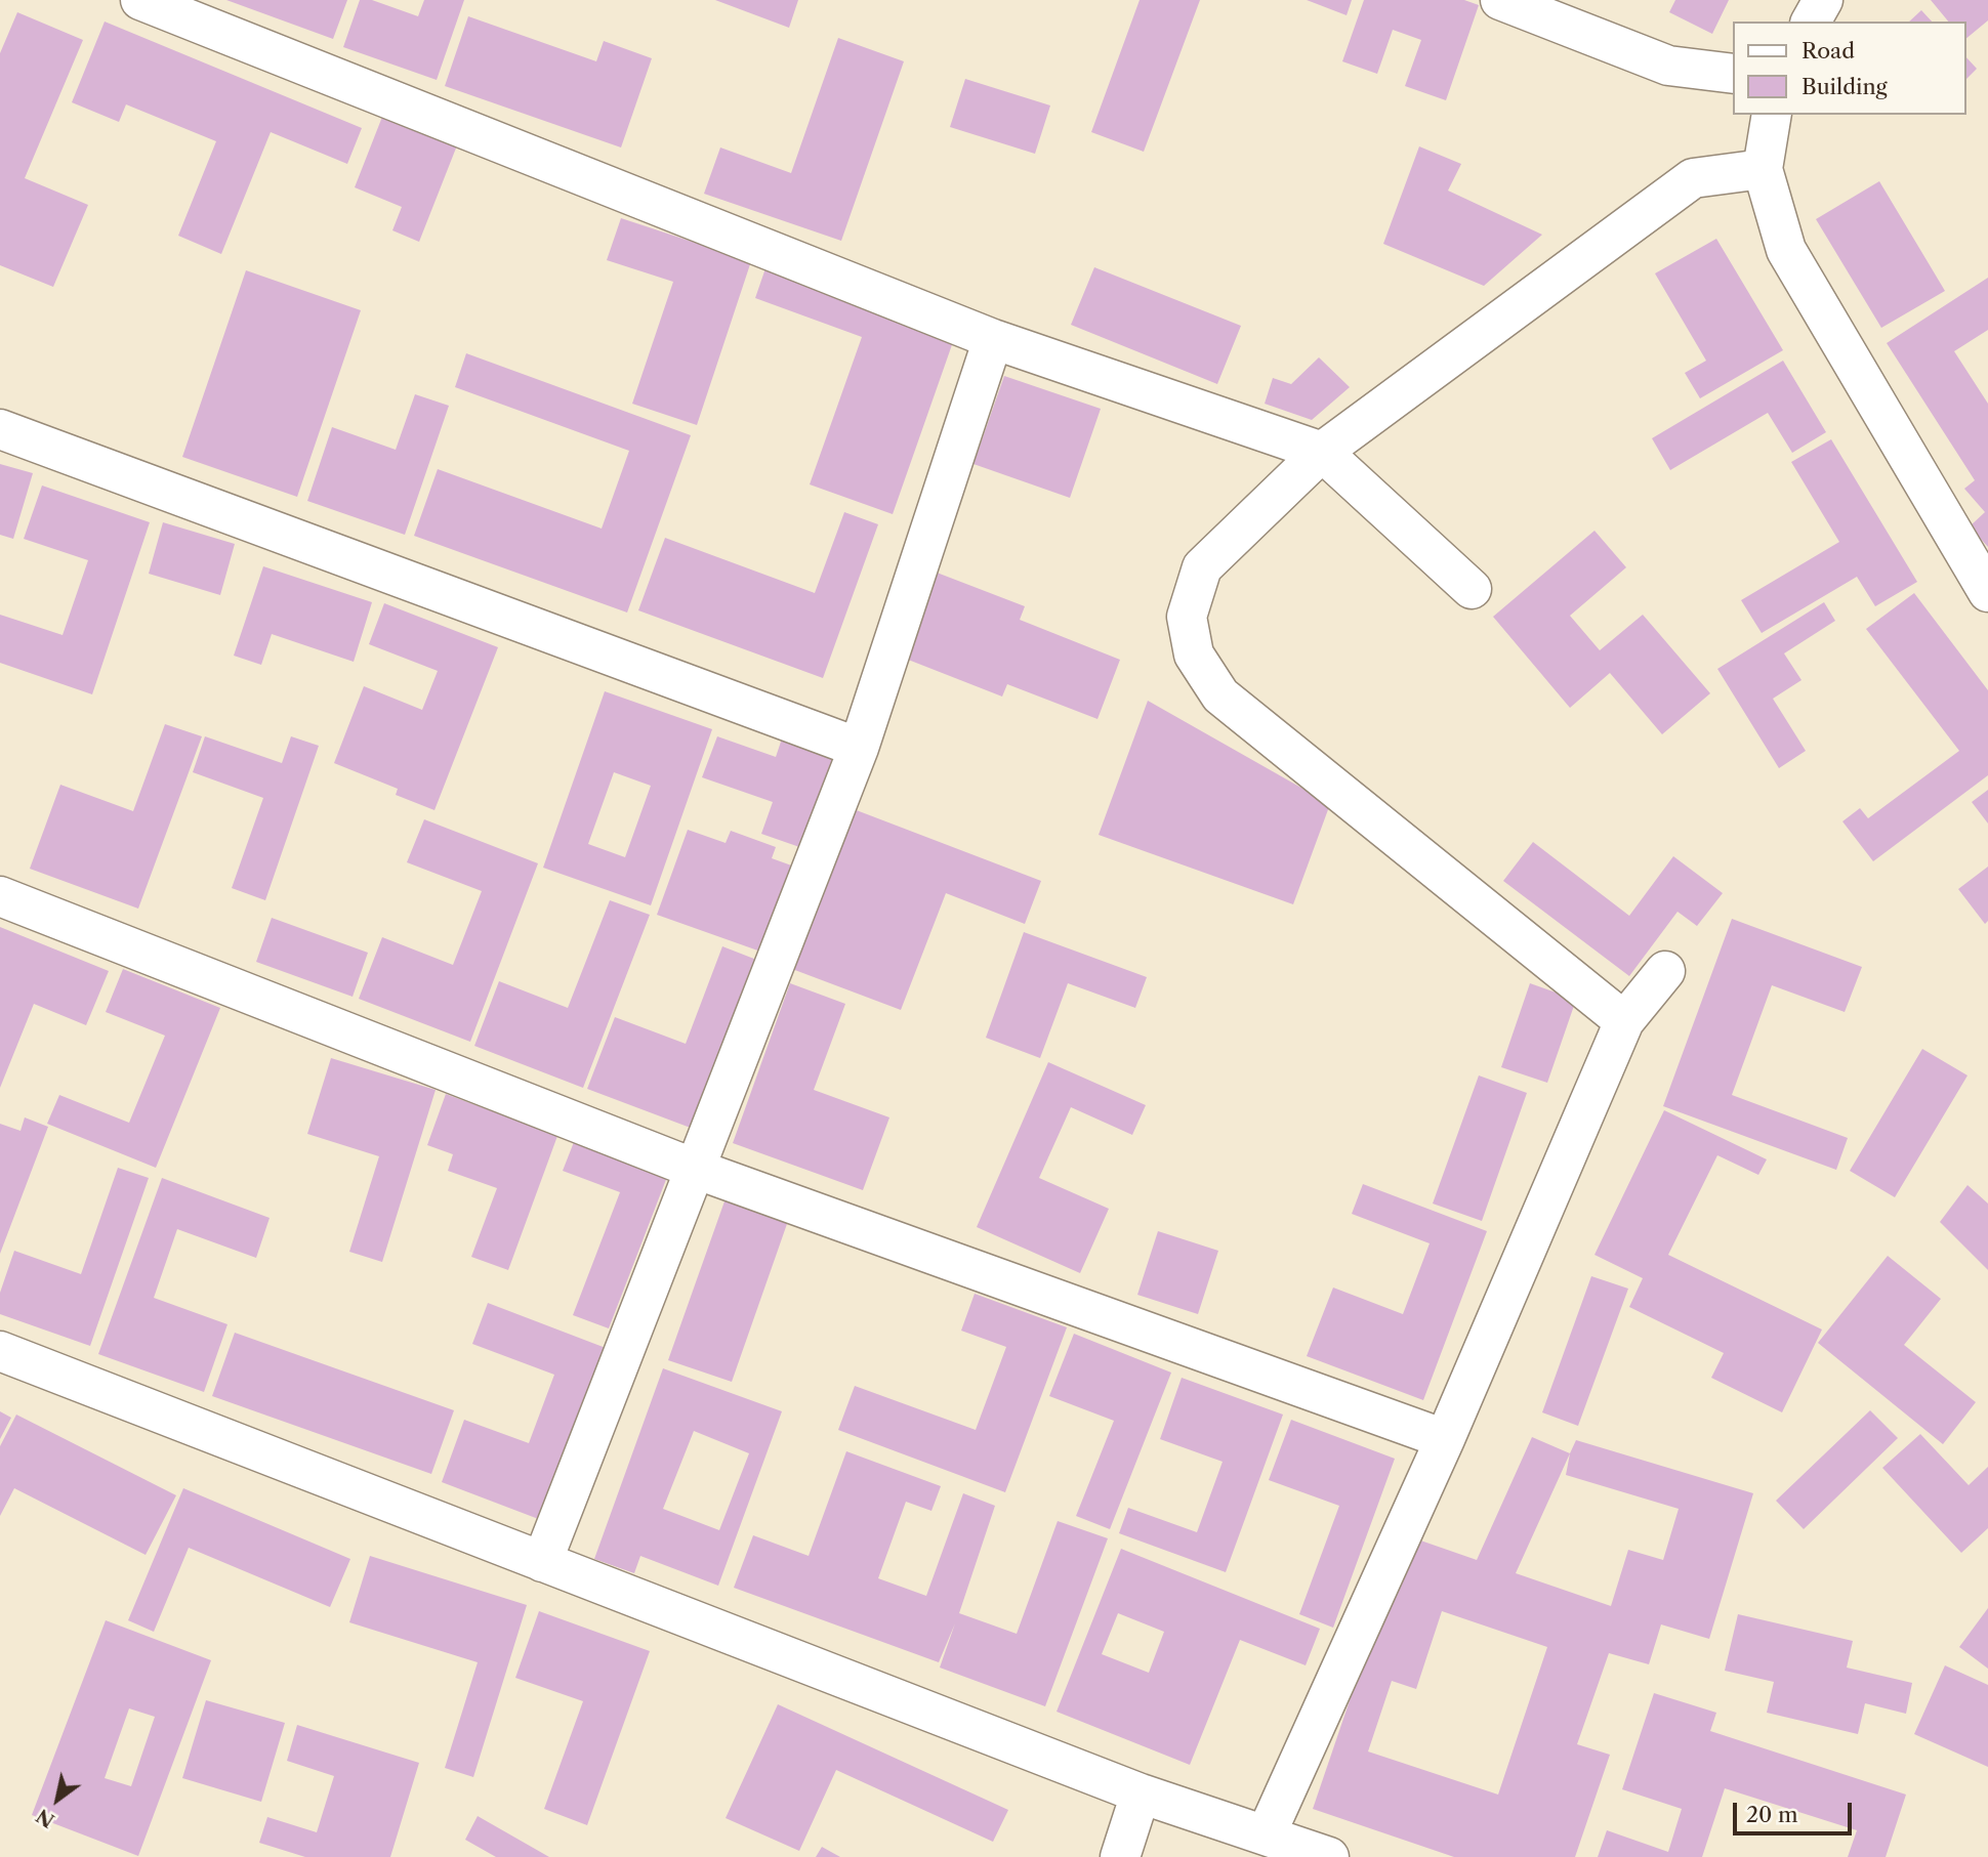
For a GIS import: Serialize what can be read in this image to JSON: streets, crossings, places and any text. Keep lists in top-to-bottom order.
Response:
{
  "legend": ["Road", "Building"],
  "scale_bar": "20 m",
  "north": "bottom left"
}
